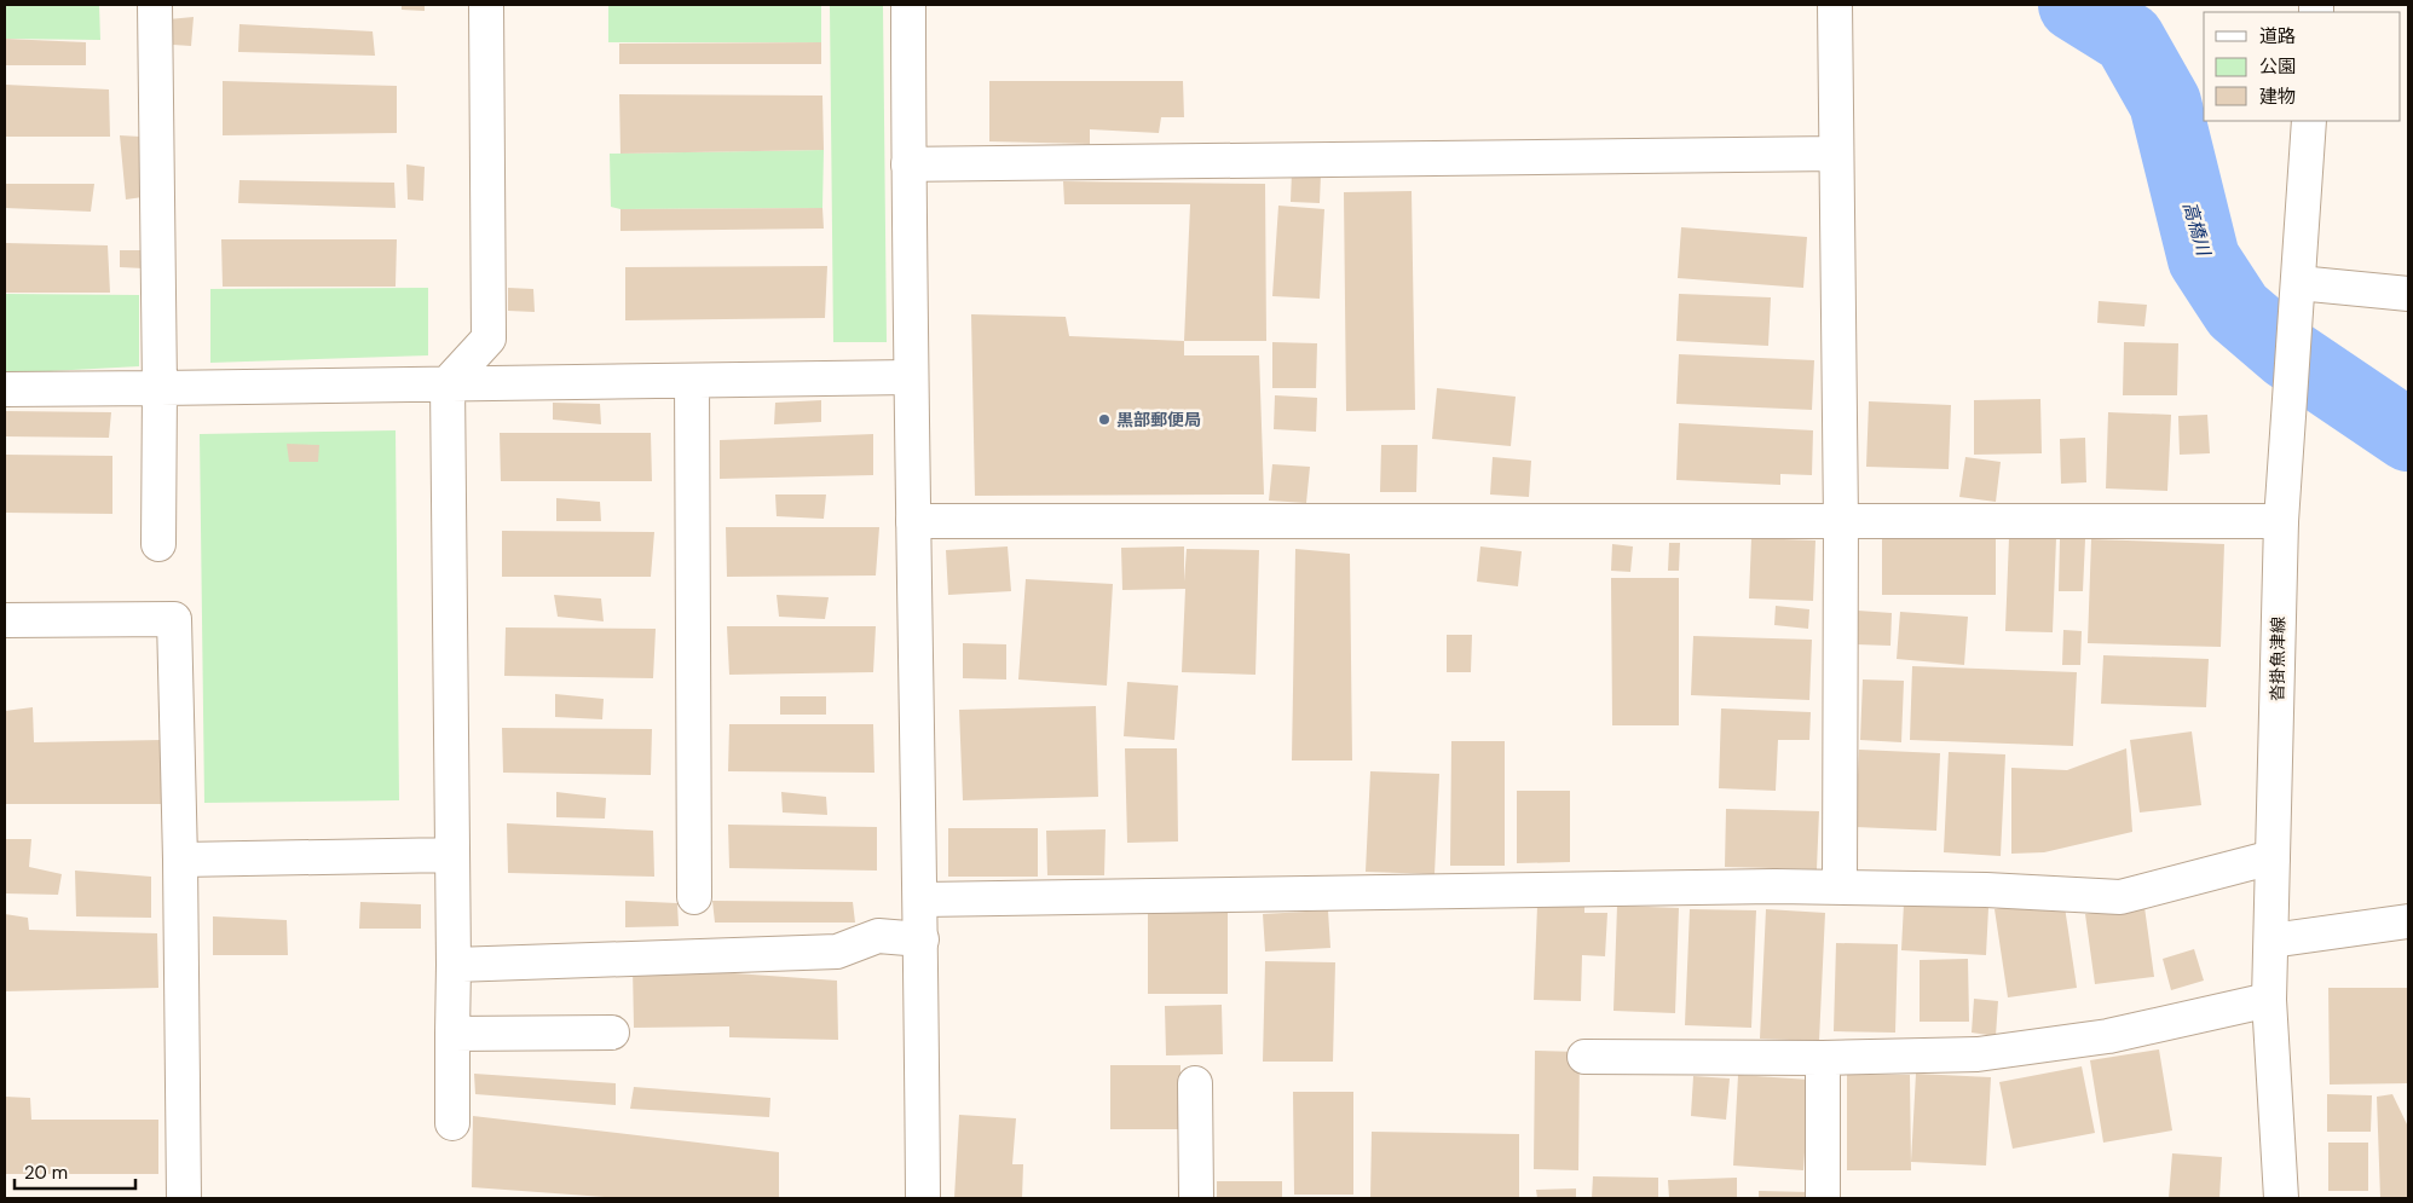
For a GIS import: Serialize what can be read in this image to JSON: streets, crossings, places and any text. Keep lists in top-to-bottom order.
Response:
{
  "streets": {
    "street": ["沓掛魚津線"]
  },
  "water": ["高橋川"],
  "places": ["黒部郵便局"],
  "legend": ["道路", "公園", "建物"],
  "scale_bar": "20 m"
}
